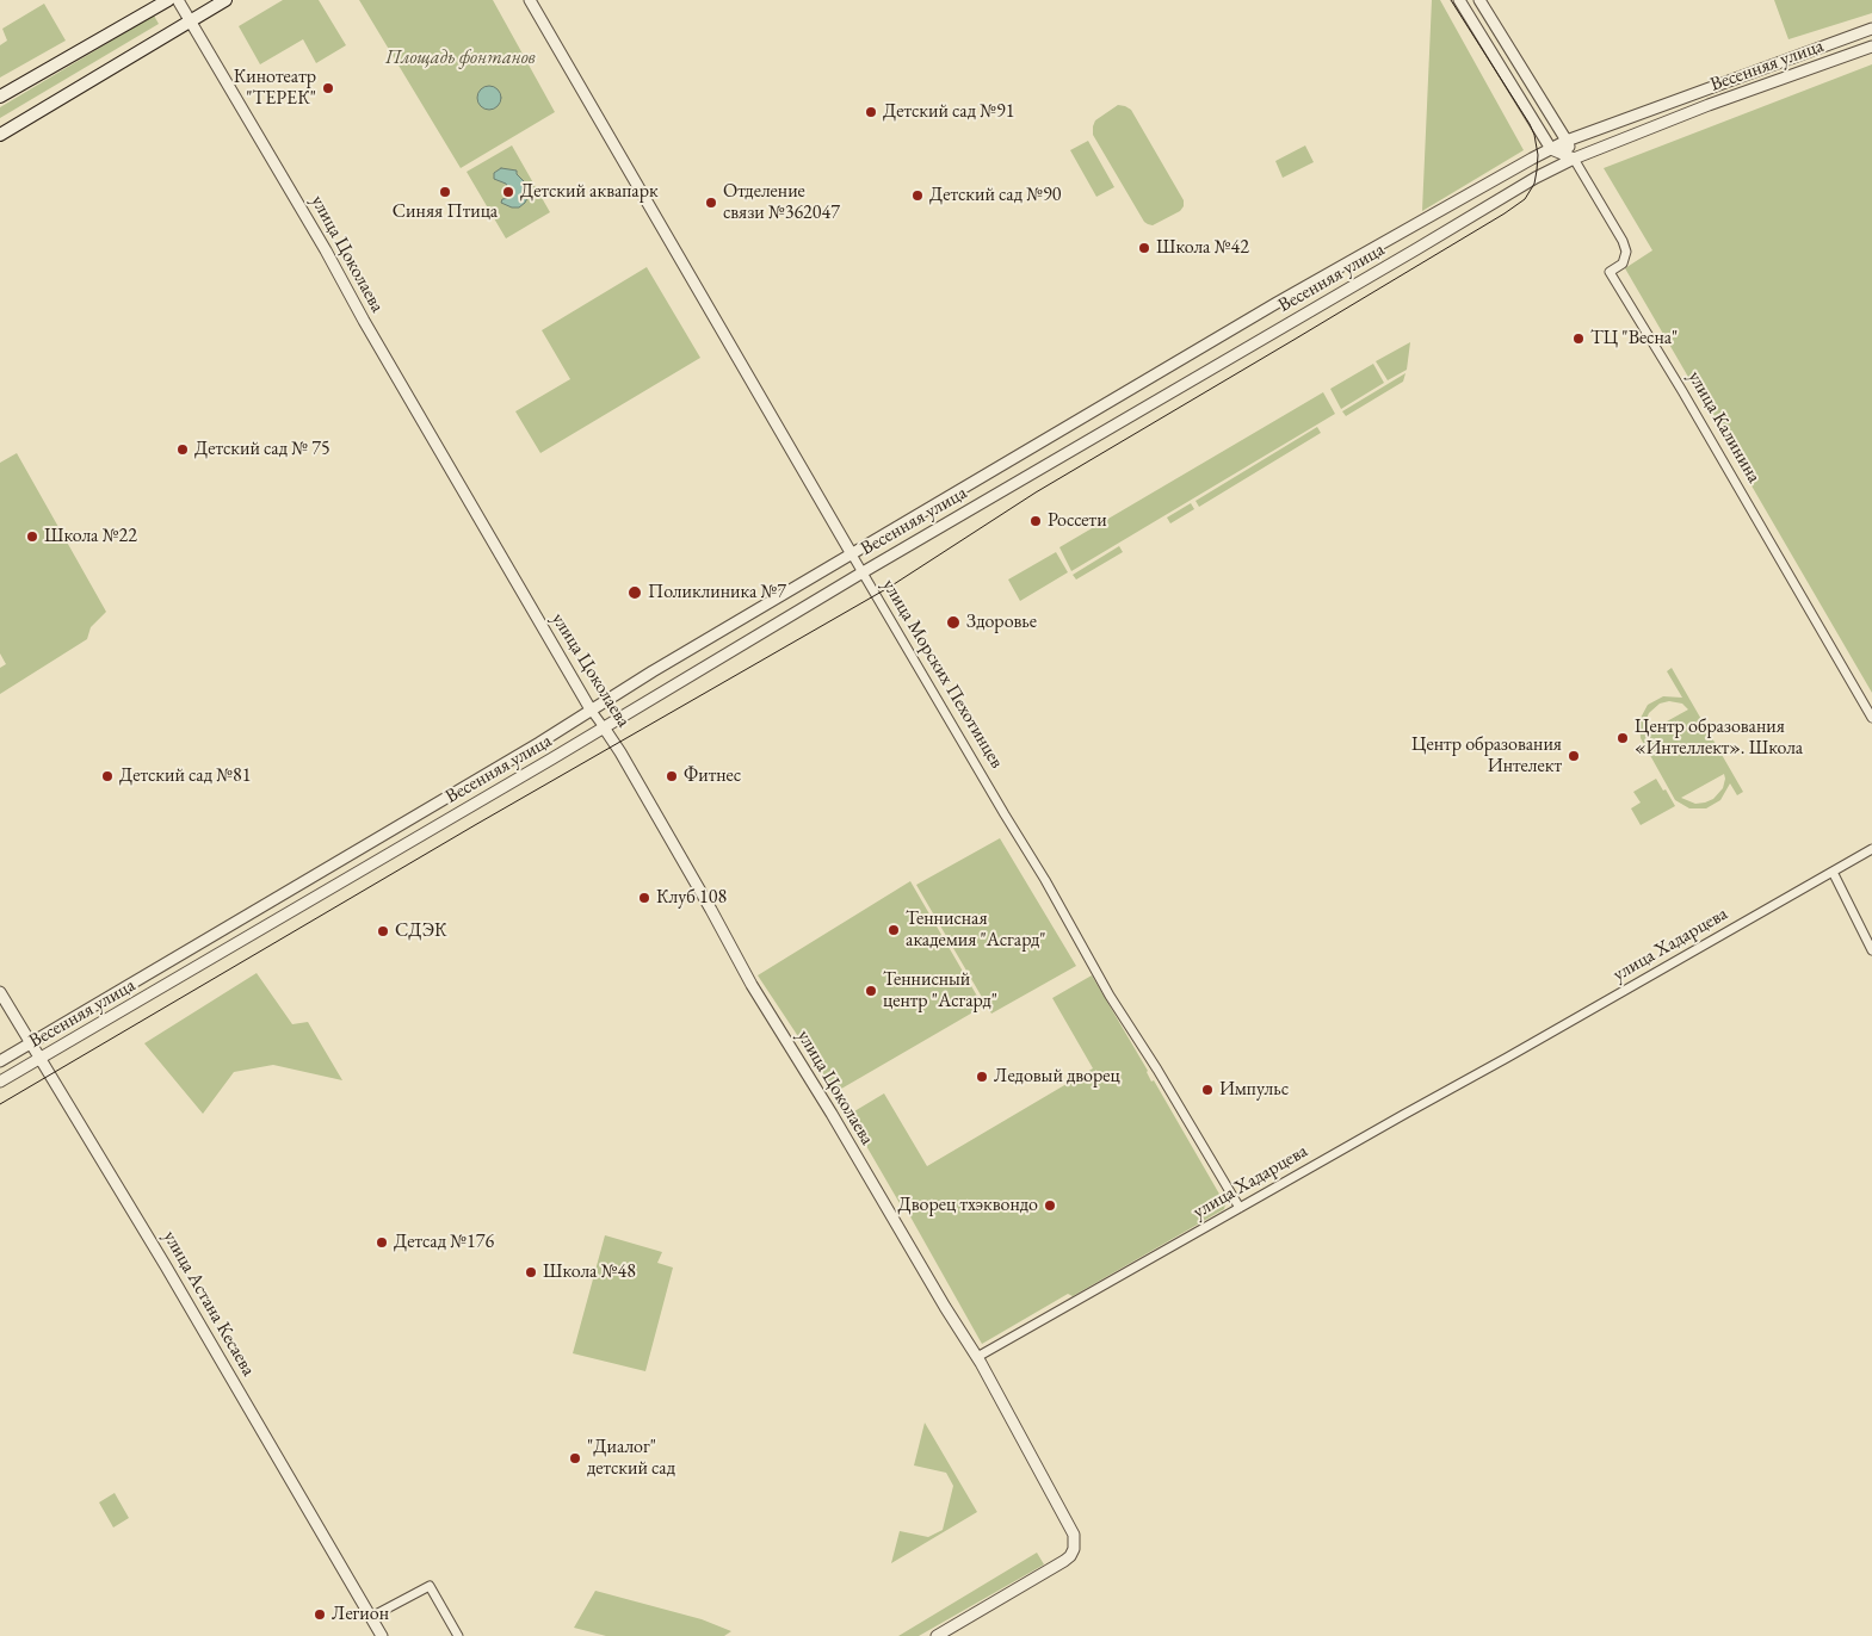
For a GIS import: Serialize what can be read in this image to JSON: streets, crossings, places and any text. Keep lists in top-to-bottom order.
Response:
{
  "streets": {
    "street": [
      "Весенняя улица",
      "улица Цоколаева",
      "улица Калинина",
      "улица Морских Пехотинцев",
      "улица Хадарцева",
      "улица Астана Кесаева"
    ]
  },
  "crossings": [
    ["Весенняя улица", "улица Цоколаева"],
    ["Весенняя улица", "улица Калинина"],
    ["Весенняя улица", "улица Морских Пехотинцев"],
    ["Весенняя улица", "улица Астана Кесаева"],
    ["улица Цоколаева", "улица Хадарцева"],
    ["улица Морских Пехотинцев", "улица Хадарцева"]
  ],
  "parks": ["Площадь фонтанов"],
  "places": [
    "Кинотеатр \"ТЕРЕК\"",
    "Детский сад №91",
    "Синяя Птица",
    "Детский аквапарк",
    "Детский сад №90",
    "Отделение связи №362047",
    "Школа №42",
    "ТЦ \"Весна\"",
    "Детский сад № 75",
    "Россети",
    "Школа №22",
    "Поликлиника №7",
    "Здоровье",
    "Центр образования «Интеллект». Школа",
    "Центр образования Интелект",
    "Детский сад №81",
    "Фитнес",
    "Клуб 108",
    "Теннисная академия \"Асгард\"",
    "СДЭК",
    "Теннисный центр \"Асгард\"",
    "Ледовый дворец",
    "Импульс",
    "Дворец тхэквондо",
    "Детсад №176",
    "Школа №48",
    "\"Диалог\" детский сад",
    "Легион"
  ]
}
